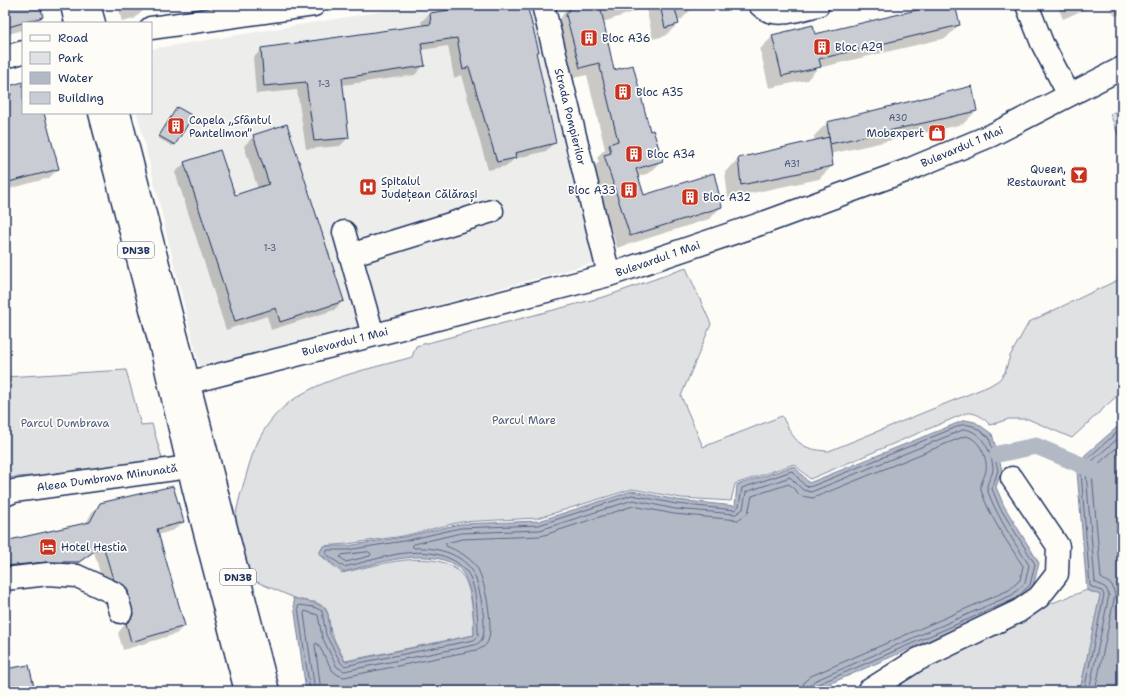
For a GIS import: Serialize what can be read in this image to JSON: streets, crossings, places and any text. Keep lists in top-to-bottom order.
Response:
{
  "streets": {
    "street": [
      "Strada Pompierilor",
      "Bulevardul 1 Mai",
      "DN3B",
      "Aleea Dumbrava Minunată"
    ]
  },
  "crossings": [
    ["Strada Pompierilor", "Bulevardul 1 Mai"],
    ["Bulevardul 1 Mai", "DN3B"],
    ["DN3B", "Aleea Dumbrava Minunată"]
  ],
  "parks": ["Parcul Mare", "Parcul Dumbrava"],
  "places": {
    "building": [
      "Bloc A36",
      "Bloc A29",
      "Bloc A35",
      "Capela „Sfântul Pantelimon\"",
      "Bloc A34",
      "Bloc A33",
      "Bloc A32"
    ],
    "shop": ["Mobexpert"],
    "bar": ["Queen, Restaurant"],
    "hospital": ["Spitalul Județean Călărași"],
    "hotel": ["Hotel Hestia"]
  },
  "house_numbers": [
    "1-3",
    "A30",
    "A31",
    "1-3"
  ],
  "legend": [
    "Road",
    "Park",
    "Water",
    "Building"
  ]
}
